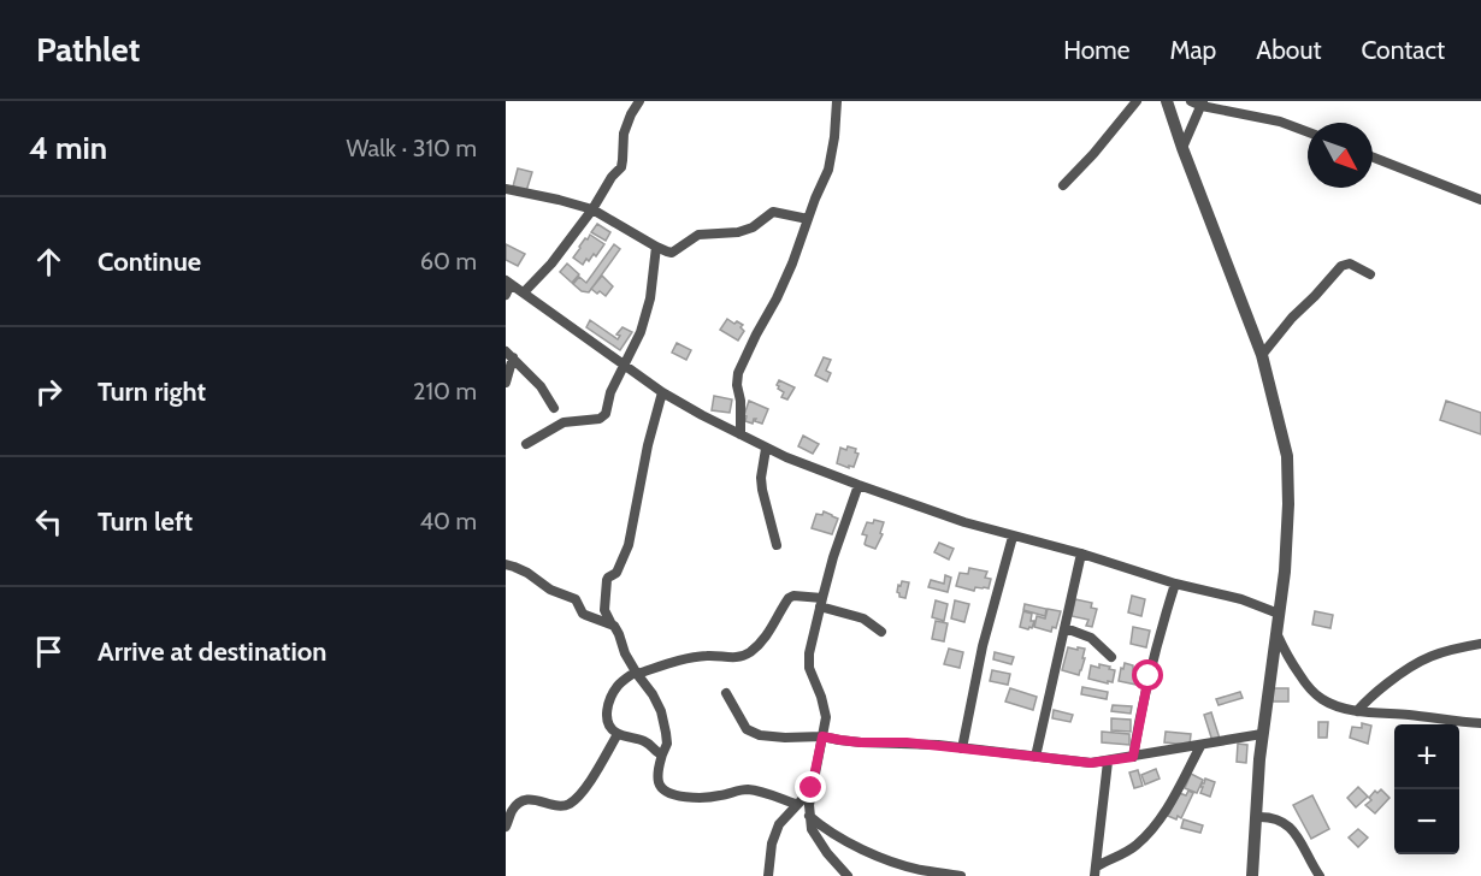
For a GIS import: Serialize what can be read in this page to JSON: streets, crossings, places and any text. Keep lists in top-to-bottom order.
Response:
{
  "north": "bottom right",
  "page": {
    "header": "Pathlet",
    "nav": [
      "Home",
      "Map",
      "About",
      "Contact"
    ],
    "heading": ["4 min", "Walk · 310 m"],
    "list": [
      ["Continue", "60 m"],
      ["Turn right", "210 m"],
      ["Turn left", "40 m"],
      "Arrive at destination"
    ],
    "map_buttons": ["+", "−"]
  }
}
